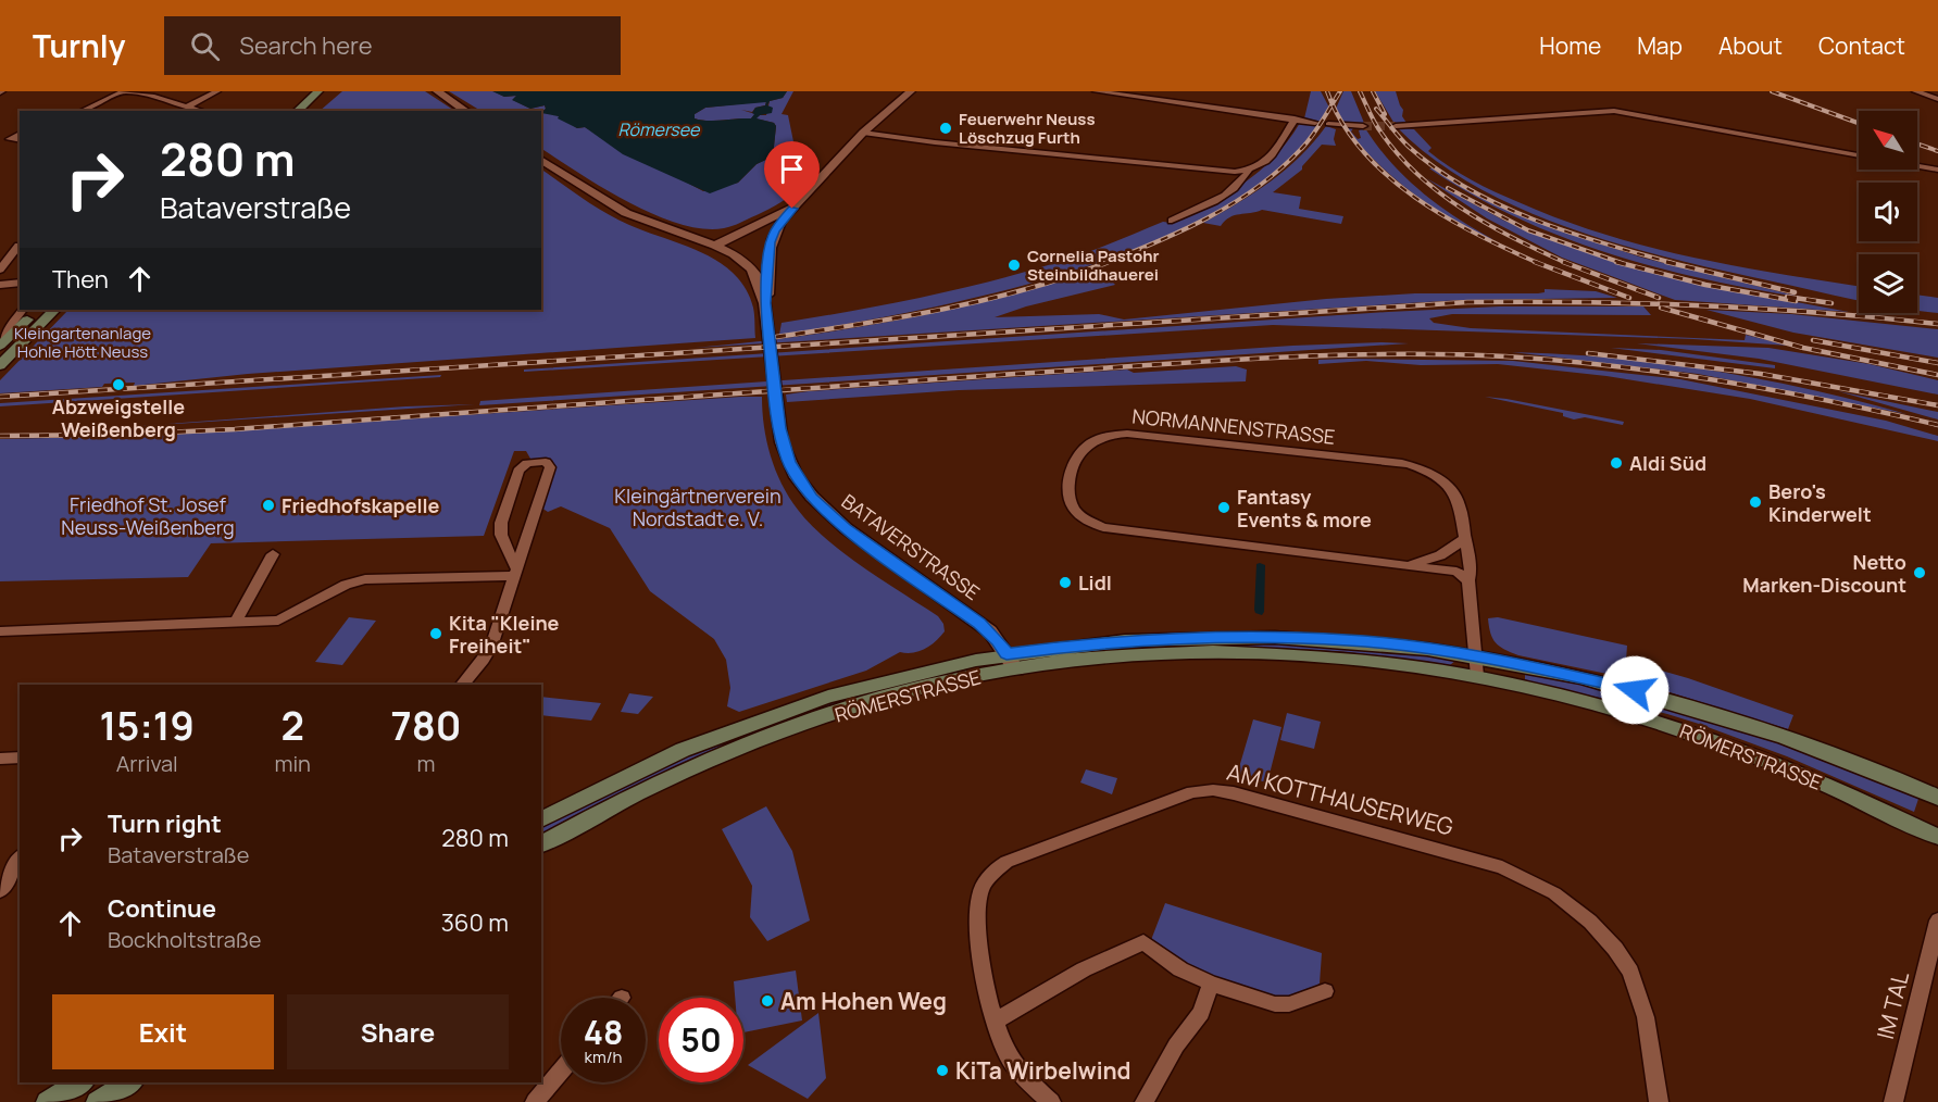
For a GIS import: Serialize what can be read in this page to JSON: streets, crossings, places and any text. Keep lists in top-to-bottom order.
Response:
{
  "streets": {
    "main road": ["RÖMERSTRASSE"],
    "street": [
      "NORMANNENSTRASSE",
      "BATAVERSTRASSE",
      "AM KOTTHAUSERWEG",
      "IM TAL"
    ]
  },
  "crossings": [
    ["NORMANNENSTRASSE", "RÖMERSTRASSE"],
    ["BATAVERSTRASSE", "RÖMERSTRASSE"]
  ],
  "water": ["Römersee"],
  "parks": ["Kleingartenanlage Hohle Hött Neuss", "Kleingärtnerverein Nordstadt e. V.", "Friedhof St. Josef Neuss-Weißenberg"],
  "places": [
    "Feuerwehr Neuss Löschzug Furth",
    "Cornelia Pastohr Steinbildhauerei",
    "Abzweigstelle Weißenberg",
    "Aldi Süd",
    "Bero's Kinderwelt",
    "Friedhofskapelle",
    "Fantasy Events & more",
    "Netto Marken-Discount",
    "Lidl",
    "Kita \"Kleine Freiheit\"",
    "Am Hohen Weg",
    "KiTa Wirbelwind"
  ],
  "north": "top left",
  "page": {
    "header": "Turnly",
    "search": "Search here",
    "nav": [
      "Home",
      "Map",
      "About",
      "Contact"
    ],
    "turn": ["280 m", "Bataverstraße"],
    "then": "Then",
    "eta": [
      "15:19",
      "Arrival",
      "2",
      "min",
      "780",
      "m"
    ],
    "list": [
      {
        "name": "Turn right",
        "note": "Bataverstraße",
        "value": "280 m"
      },
      {
        "name": "Continue",
        "note": "Bockholtstraße",
        "value": "360 m"
      }
    ],
    "buttons": ["Exit", "Share"],
    "speed": "48 km/h",
    "limit": "50"
  }
}
